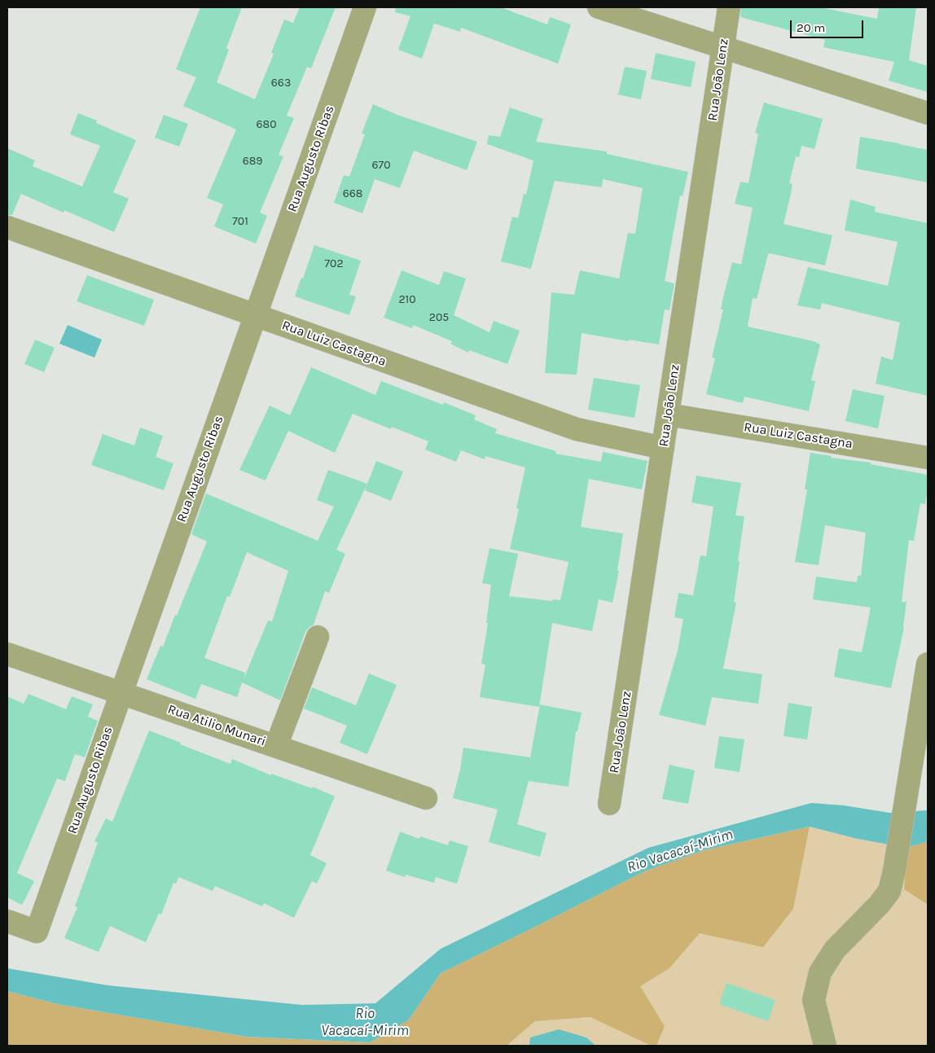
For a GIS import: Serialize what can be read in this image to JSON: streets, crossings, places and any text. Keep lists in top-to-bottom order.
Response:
{
  "streets": {
    "street": [
      "Rua João Lenz",
      "Rua Augusto Ribas",
      "Rua Luiz Castagna",
      "Rua Atilio Munari"
    ]
  },
  "crossings": [
    ["Rua João Lenz", "Rua Luiz Castagna"],
    ["Rua Augusto Ribas", "Rua Luiz Castagna"],
    ["Rua Augusto Ribas", "Rua Atilio Munari"]
  ],
  "water": ["Rio Vacacaí-Mirim"],
  "house_numbers": [
    "663",
    "680",
    "689",
    "670",
    "668",
    "701",
    "702",
    "210",
    "205"
  ],
  "scale_bar": "20 m"
}
